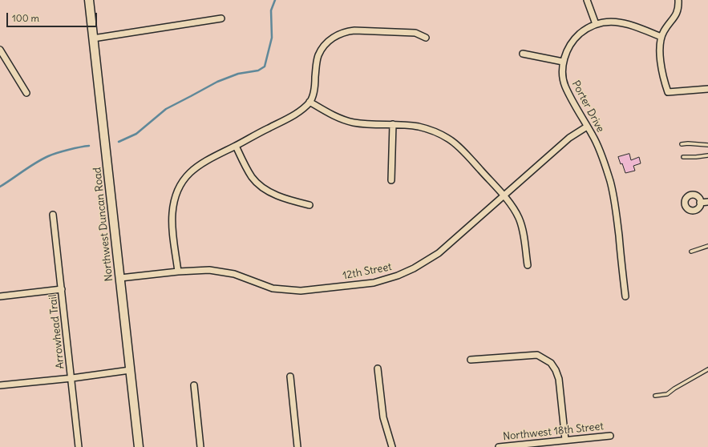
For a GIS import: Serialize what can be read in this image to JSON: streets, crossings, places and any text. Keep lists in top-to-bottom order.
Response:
{
  "streets": {
    "street": [
      "Porter Drive",
      "Northwest Duncan Road",
      "12th Street",
      "Arrowhead Trail",
      "Northwest 18th Street"
    ]
  },
  "crossings": [
    ["Porter Drive", "12th Street"],
    ["Northwest Duncan Road", "12th Street"]
  ],
  "scale_bar": "100 m"
}
